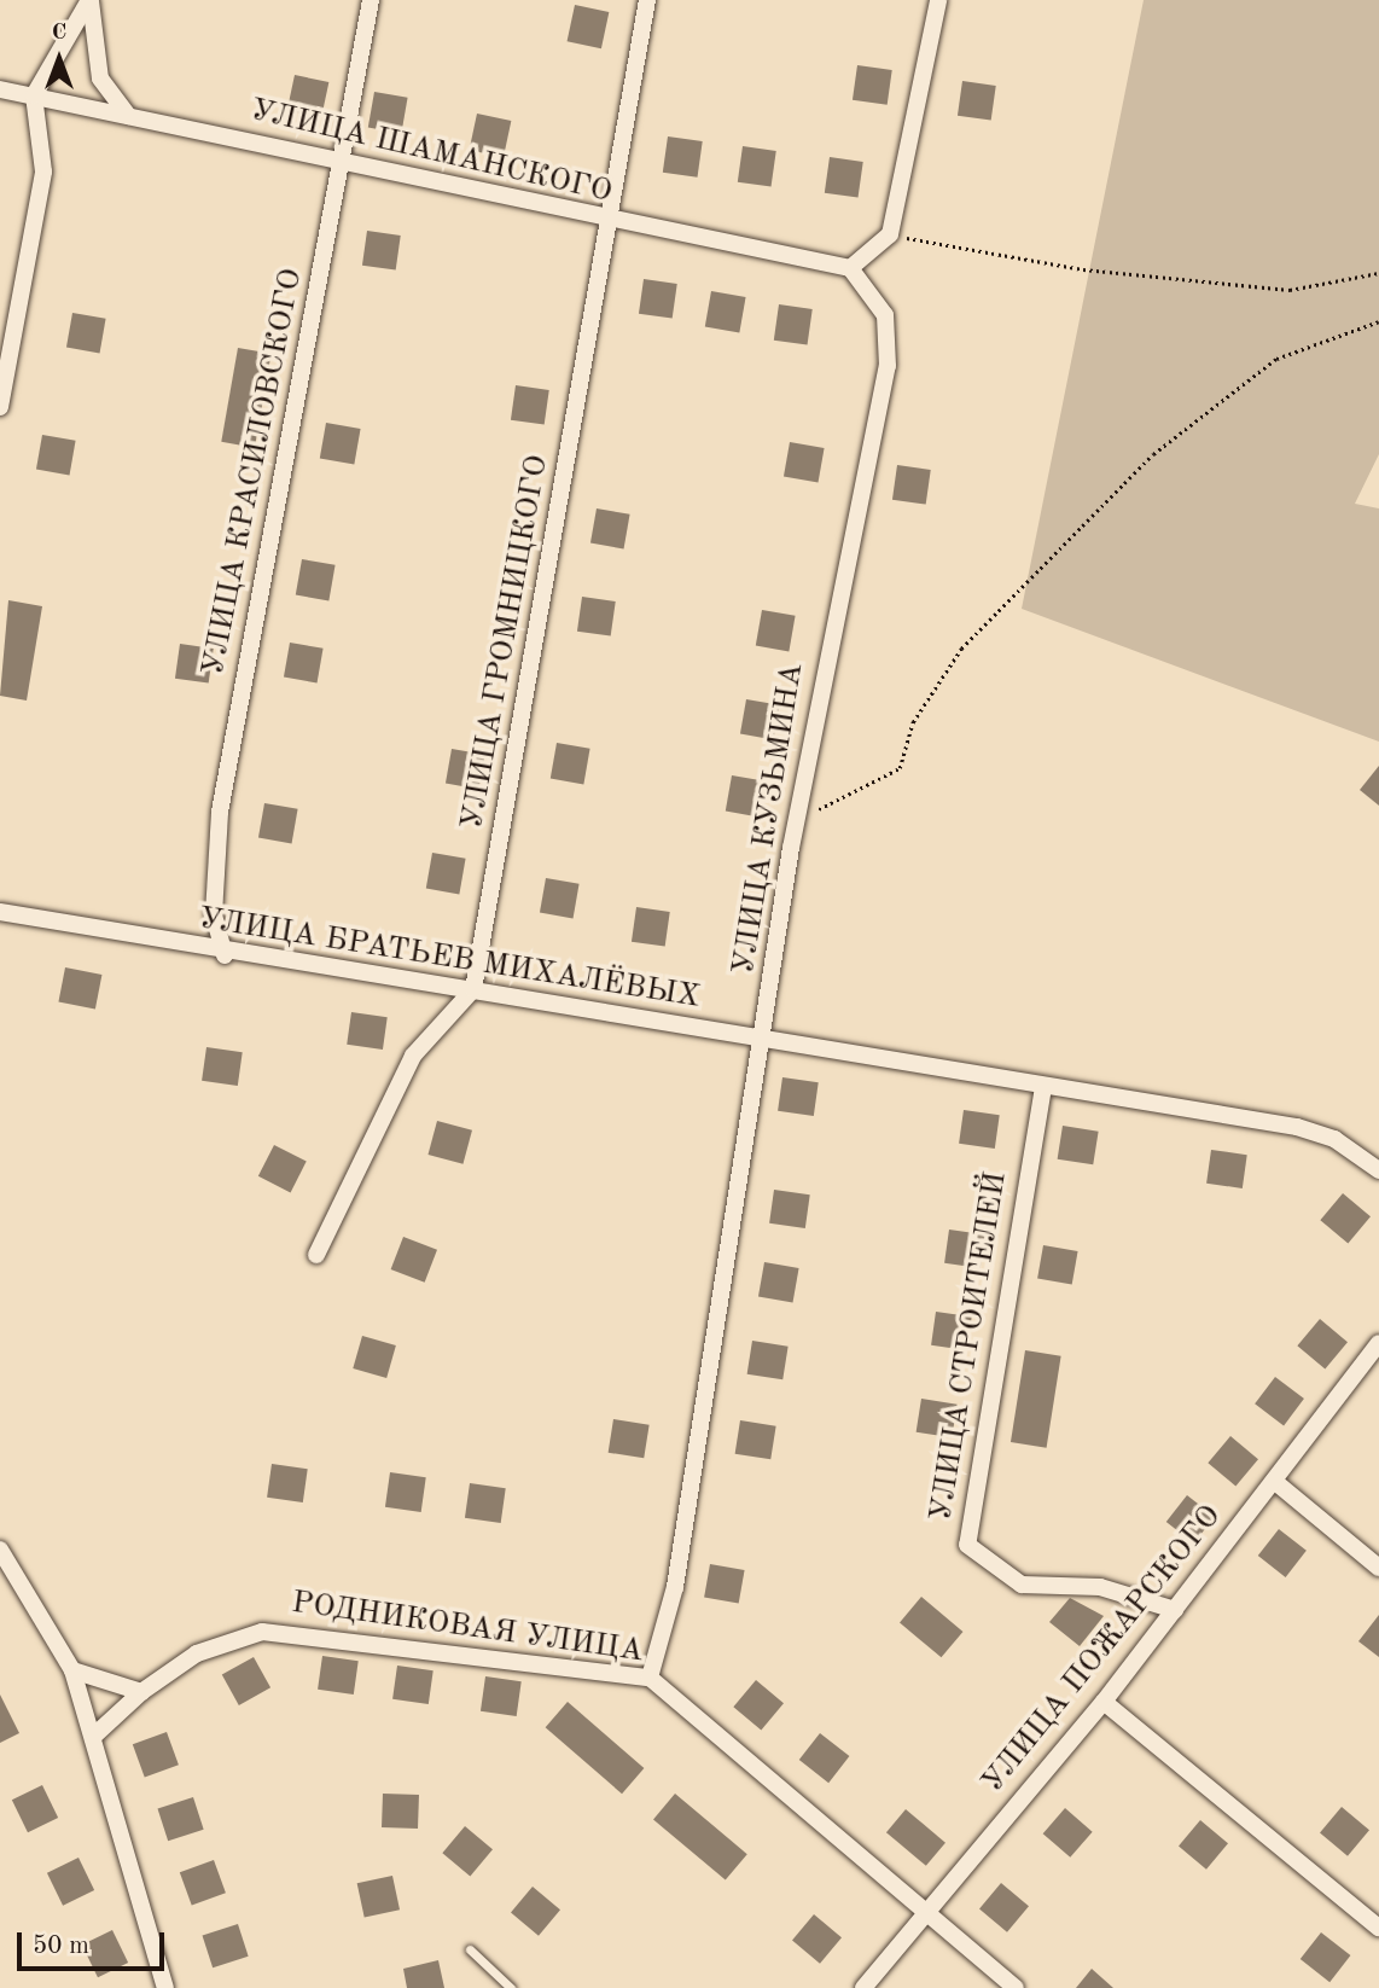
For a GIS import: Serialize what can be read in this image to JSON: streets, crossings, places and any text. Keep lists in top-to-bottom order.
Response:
{
  "streets": {
    "street": [
      "УЛИЦА ШАМАНСКОГО",
      "УЛИЦА КРАСИЛОВСКОГО",
      "УЛИЦА ГРОМНИЦКОГО",
      "УЛИЦА КУЗЬМИНА",
      "УЛИЦА БРАТЬЕВ МИХАЛЁВЫХ",
      "УЛИЦА СТРОИТЕЛЕЙ",
      "РОДНИКОВАЯ УЛИЦА",
      "УЛИЦА ПОЖАРСКОГО"
    ]
  },
  "crossings": [
    ["УЛИЦА ШАМАНСКОГО", "УЛИЦА КРАСИЛОВСКОГО"],
    ["УЛИЦА ШАМАНСКОГО", "УЛИЦА ГРОМНИЦКОГО"],
    ["УЛИЦА ШАМАНСКОГО", "УЛИЦА КУЗЬМИНА"],
    ["УЛИЦА КРАСИЛОВСКОГО", "УЛИЦА БРАТЬЕВ МИХАЛЁВЫХ"],
    ["УЛИЦА ГРОМНИЦКОГО", "УЛИЦА БРАТЬЕВ МИХАЛЁВЫХ"],
    ["УЛИЦА КУЗЬМИНА", "УЛИЦА БРАТЬЕВ МИХАЛЁВЫХ"],
    ["УЛИЦА КУЗЬМИНА", "РОДНИКОВАЯ УЛИЦА"],
    ["УЛИЦА БРАТЬЕВ МИХАЛЁВЫХ", "УЛИЦА СТРОИТЕЛЕЙ"],
    ["УЛИЦА СТРОИТЕЛЕЙ", "УЛИЦА ПОЖАРСКОГО"],
    ["РОДНИКОВАЯ УЛИЦА", "УЛИЦА ПОЖАРСКОГО"]
  ],
  "scale_bar": "50 m",
  "north": "top"
}
